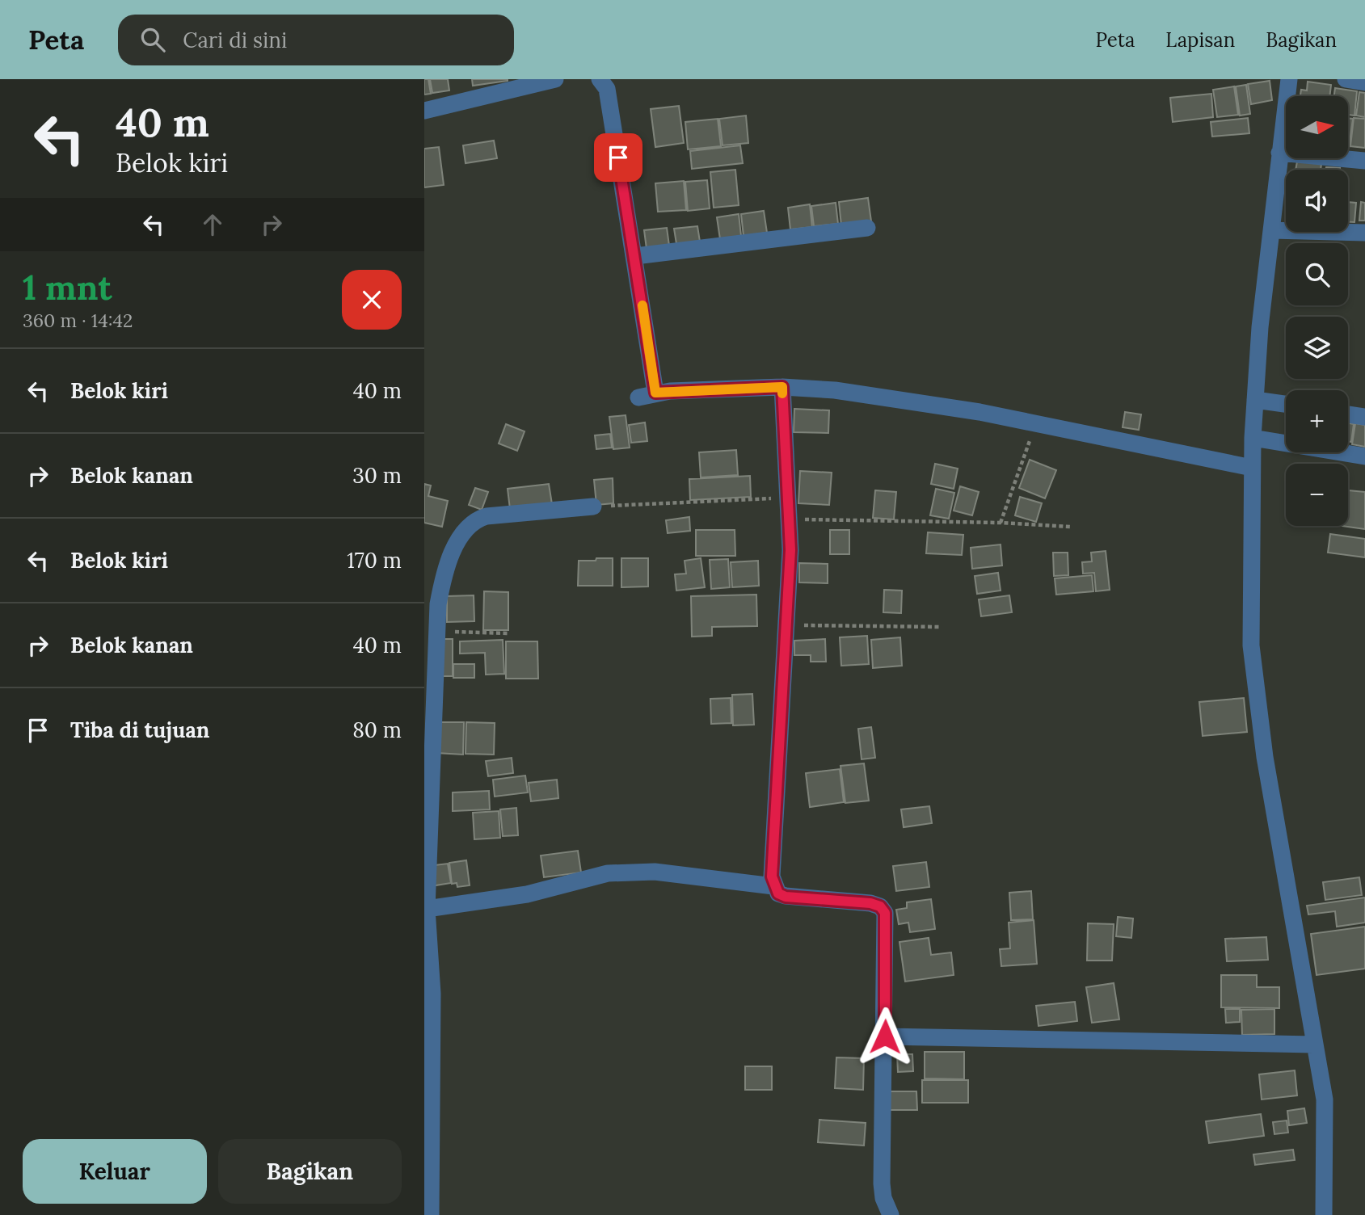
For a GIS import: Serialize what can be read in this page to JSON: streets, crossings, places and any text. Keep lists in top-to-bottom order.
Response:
{
  "north": "right",
  "page": {
    "header": "Peta",
    "search": "Cari di sini",
    "nav": ["Peta", "Lapisan", "Bagikan"],
    "turn": ["40 m", "Belok kiri"],
    "map_buttons": ["+", "−"],
    "heading": ["1 mnt", "360 m · 14:42"],
    "list": [
      {
        "name": "Belok kiri",
        "value": "40 m"
      },
      {
        "name": "Belok kanan",
        "value": "30 m"
      },
      {
        "name": "Belok kiri",
        "value": "170 m"
      },
      {
        "name": "Belok kanan",
        "value": "40 m"
      },
      {
        "name": "Tiba di tujuan",
        "value": "80 m"
      }
    ],
    "buttons": ["Keluar", "Bagikan"]
  }
}
